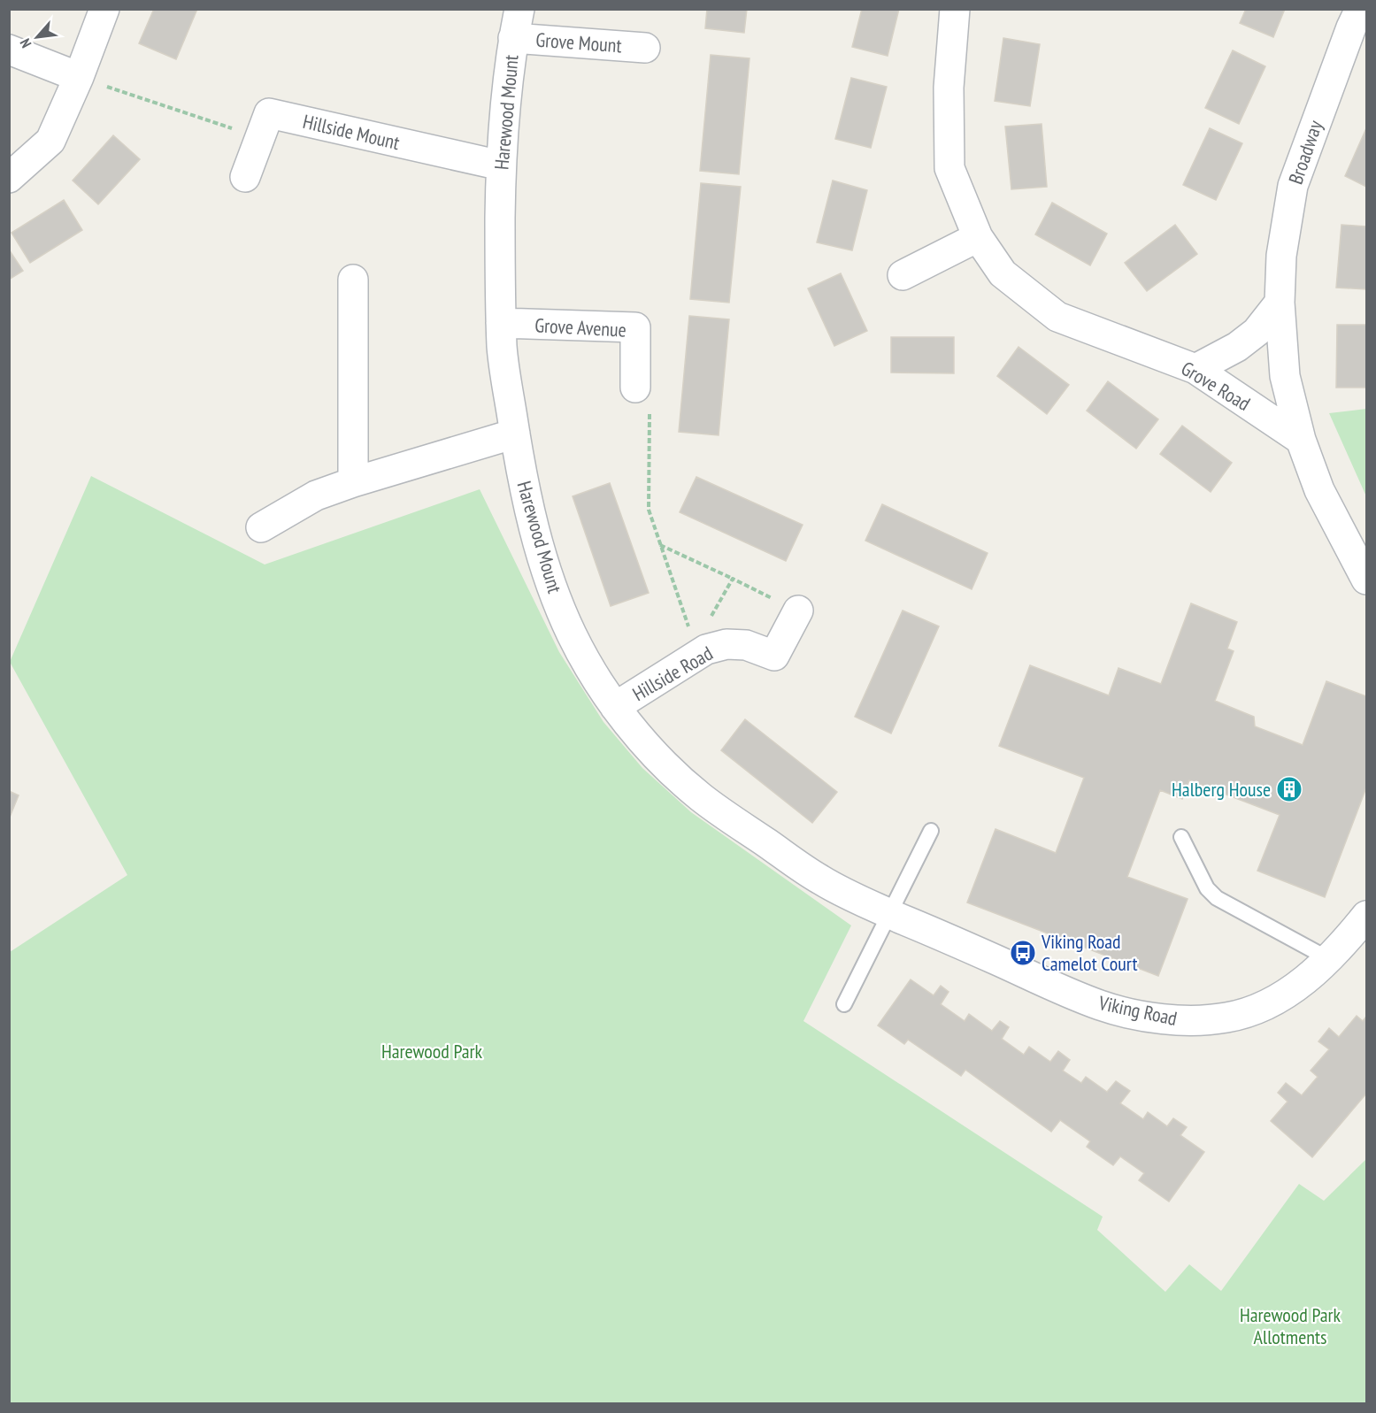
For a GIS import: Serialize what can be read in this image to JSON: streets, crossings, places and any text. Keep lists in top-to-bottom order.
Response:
{
  "streets": {
    "street": [
      "Grove Mount",
      "Harewood Mount",
      "Hillside Mount",
      "Broadway",
      "Grove Avenue",
      "Grove Road",
      "Hillside Road",
      "Viking Road"
    ]
  },
  "crossings": [
    ["Grove Mount", "Harewood Mount"],
    ["Harewood Mount", "Hillside Mount"],
    ["Harewood Mount", "Grove Avenue"],
    ["Harewood Mount", "Hillside Road"],
    ["Harewood Mount", "Viking Road"],
    ["Broadway", "Grove Road"]
  ],
  "parks": ["Harewood Park", "Harewood Park Allotments"],
  "places": {
    "building": ["Halberg House"],
    "bus stop": ["Viking Road Camelot Court"]
  },
  "north": "bottom left"
}
